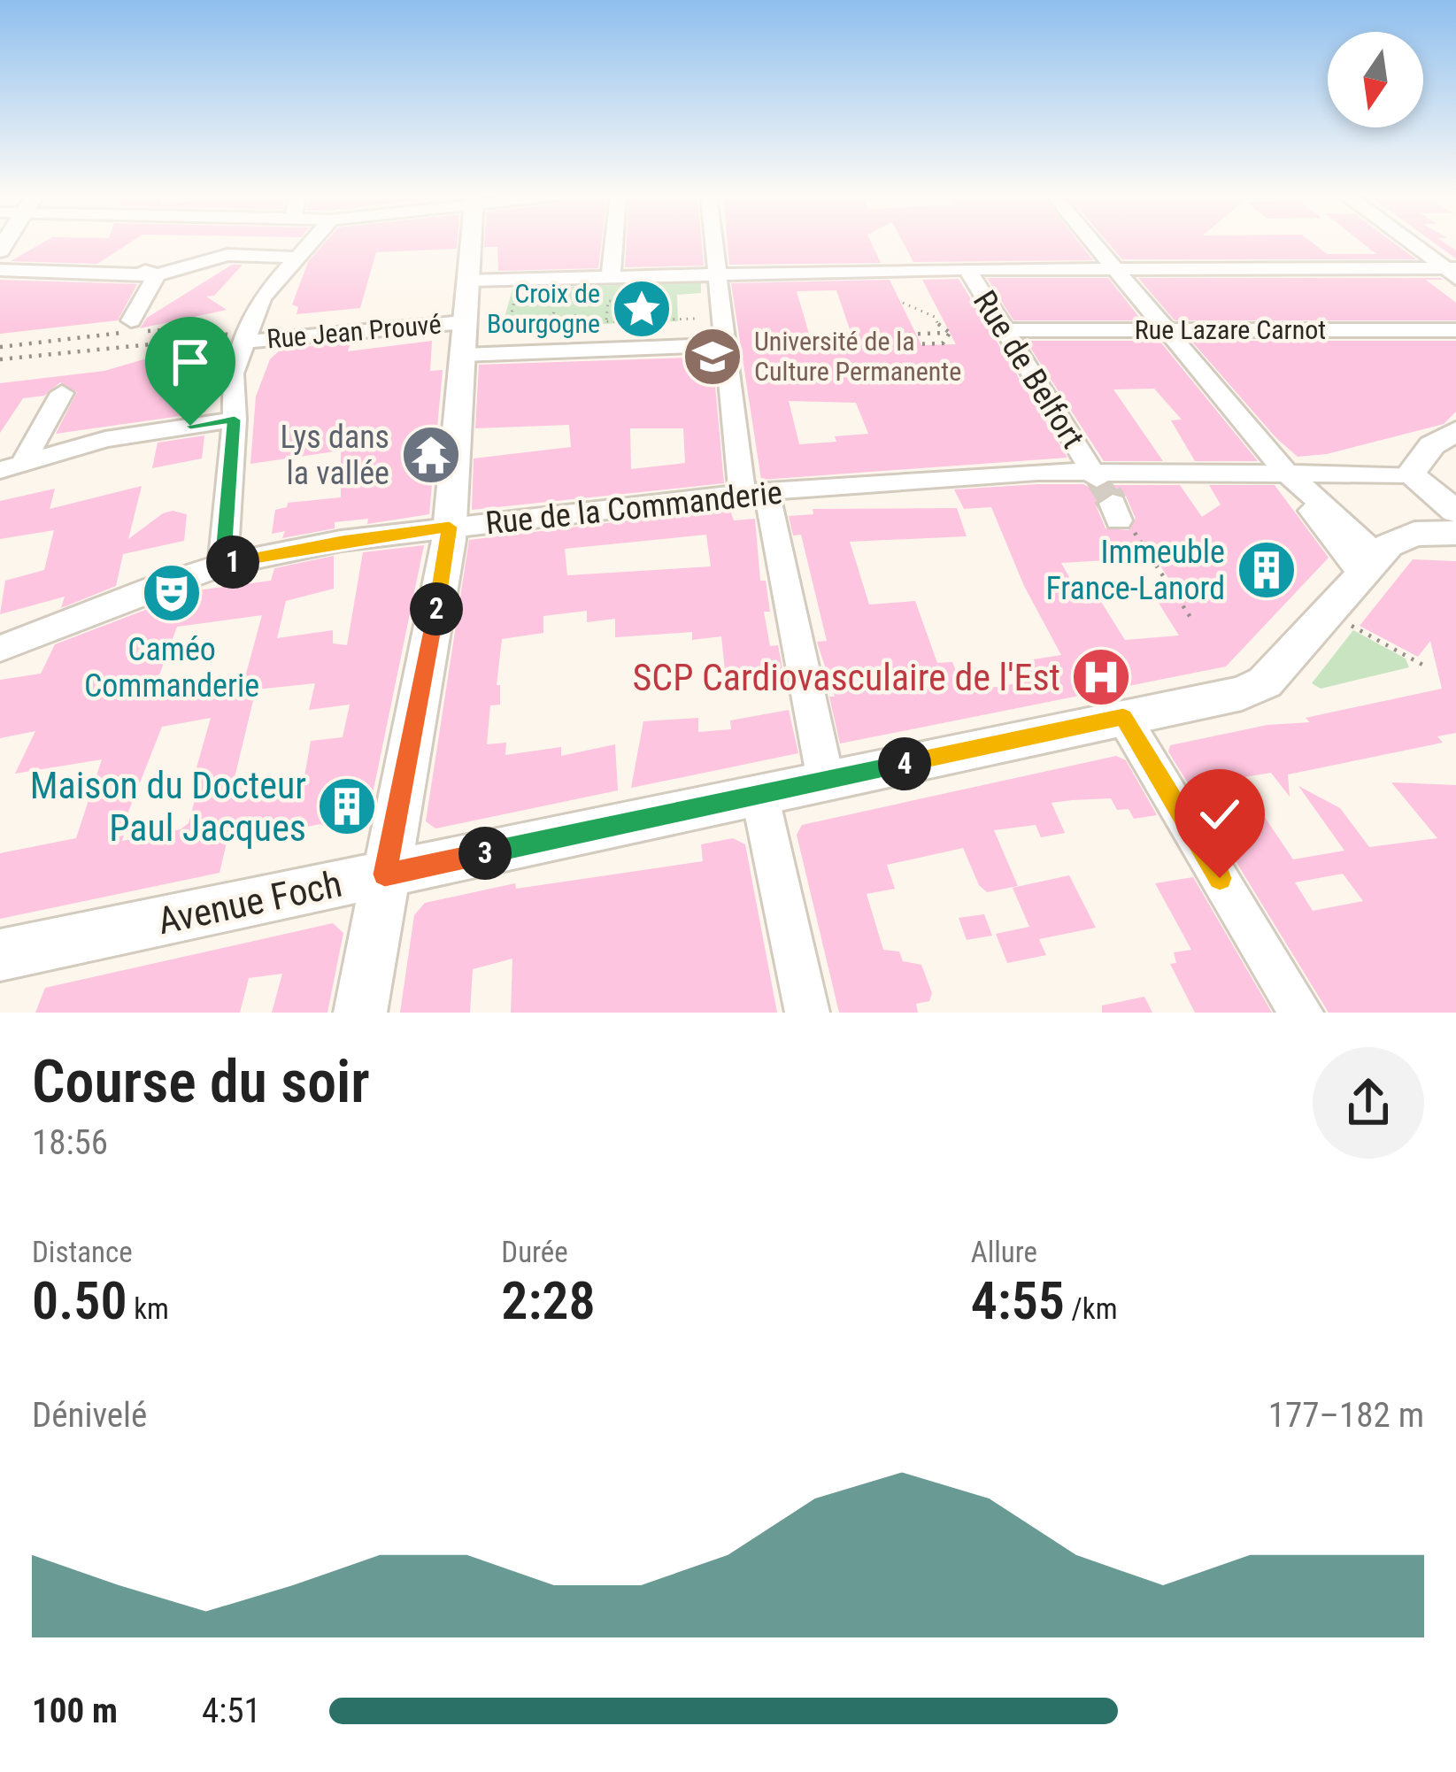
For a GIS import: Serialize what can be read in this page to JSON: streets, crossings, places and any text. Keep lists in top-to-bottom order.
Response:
{
  "streets": {
    "main road": ["Avenue Foch"],
    "street": [
      "Rue Lazare Carnot",
      "Rue Jean Prouvé",
      "Rue de Belfort",
      "Rue de la Commanderie"
    ]
  },
  "crossings": [
    ["Rue Lazare Carnot", "Rue de Belfort"],
    ["Rue de Belfort", "Rue de la Commanderie"]
  ],
  "places": {
    "place": ["Croix de Bourgogne"],
    "school or university": ["Université de la Culture Permanente"],
    "temple": ["Lys dans la vallée"],
    "building": ["Immeuble France-Lanord", "Maison du Docteur Paul Jacques"],
    "theatre": ["Caméo Commanderie"],
    "hospital": ["SCP Cardiovasculaire de l'Est"]
  },
  "north": "bottom",
  "page": {
    "pins": [
      "1",
      "2",
      "4",
      "3"
    ],
    "heading": ["Course du soir", "18:56"],
    "stats": [
      ["Distance", "0.50 km"],
      ["Durée", "2:28"],
      ["Allure", "4:55 /km"]
    ],
    "chart": ["Dénivelé", "177–182 m"],
    "list": [
      {
        "name": "100 m",
        "note": "4:51"
      }
    ]
  }
}
